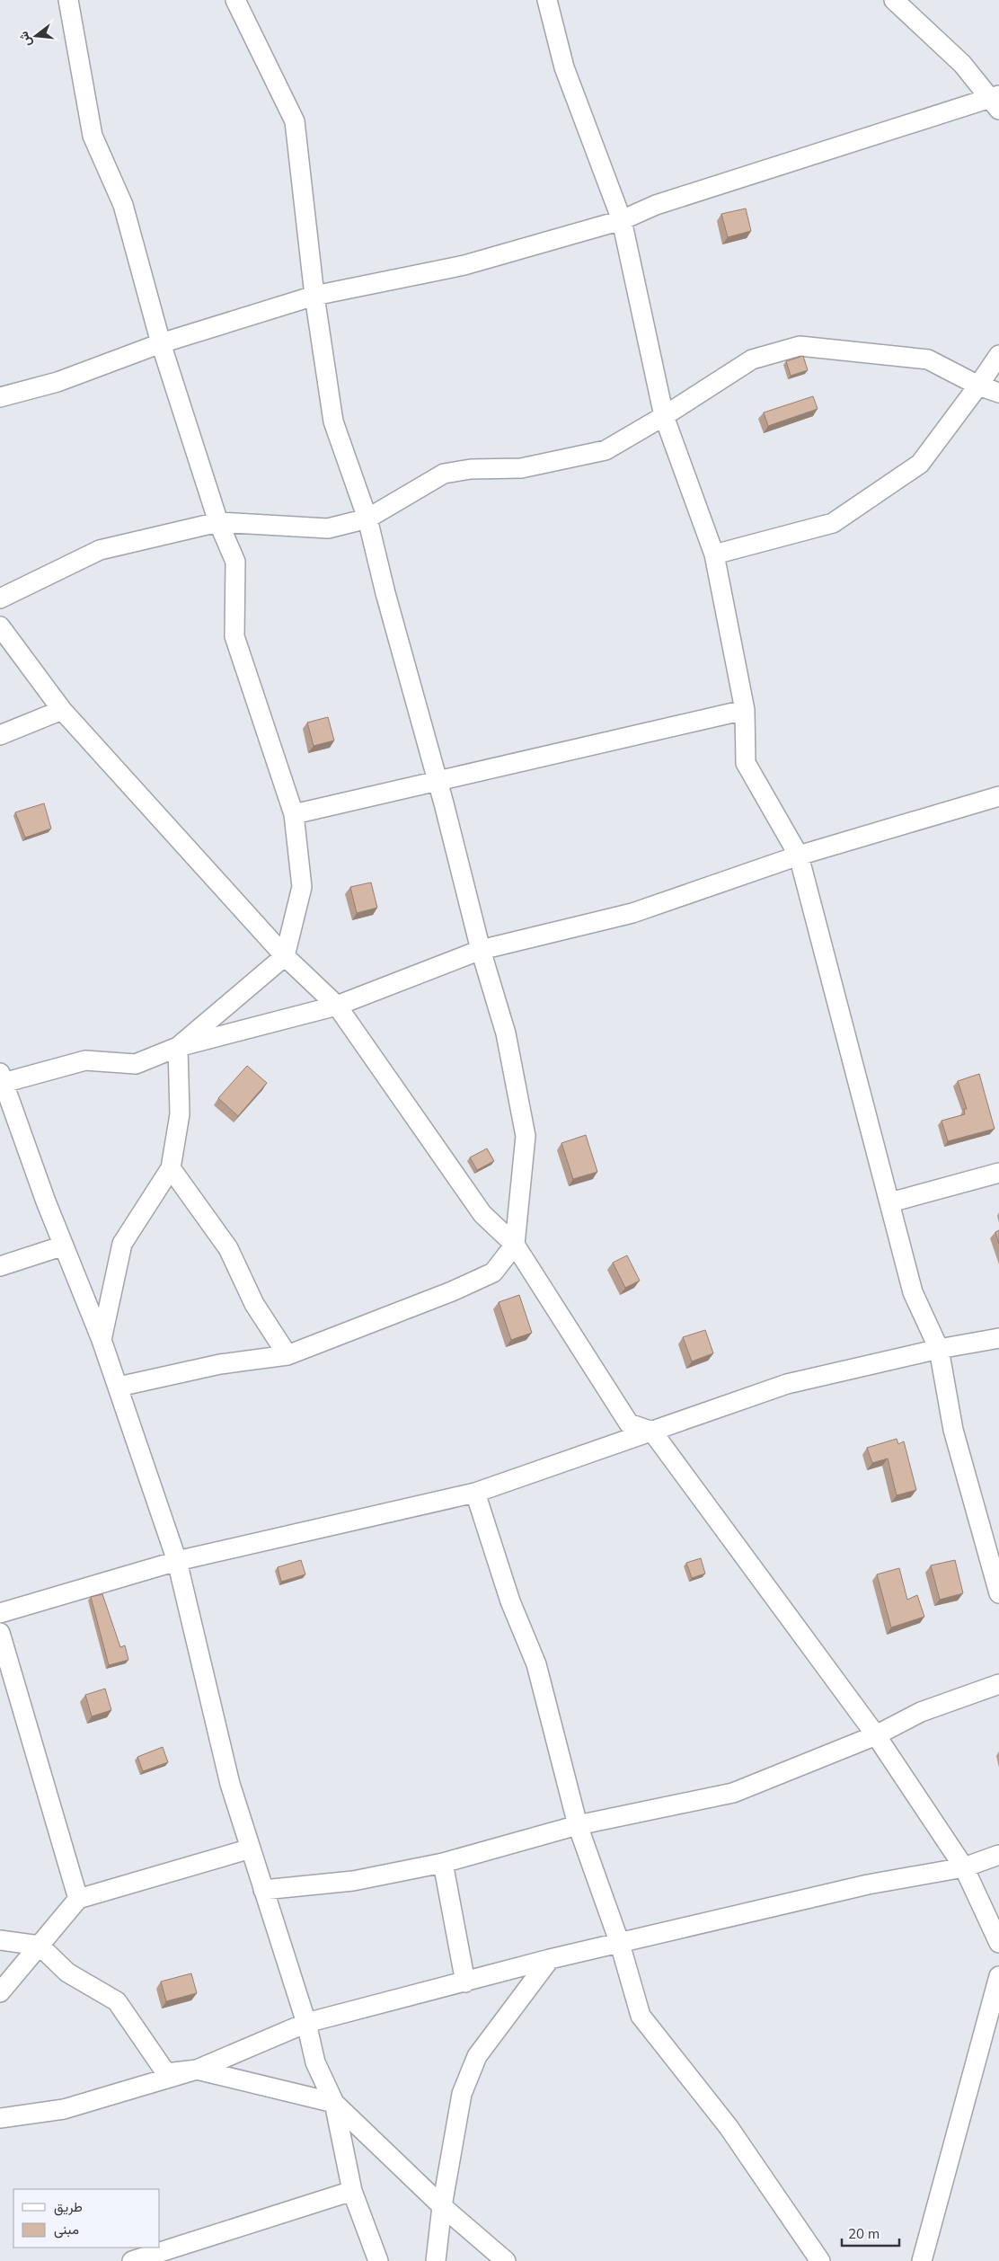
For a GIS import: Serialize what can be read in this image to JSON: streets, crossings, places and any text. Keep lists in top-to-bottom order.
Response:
{
  "legend": ["طريق", "مبنى"],
  "scale_bar": "20 m",
  "north": "left"
}
